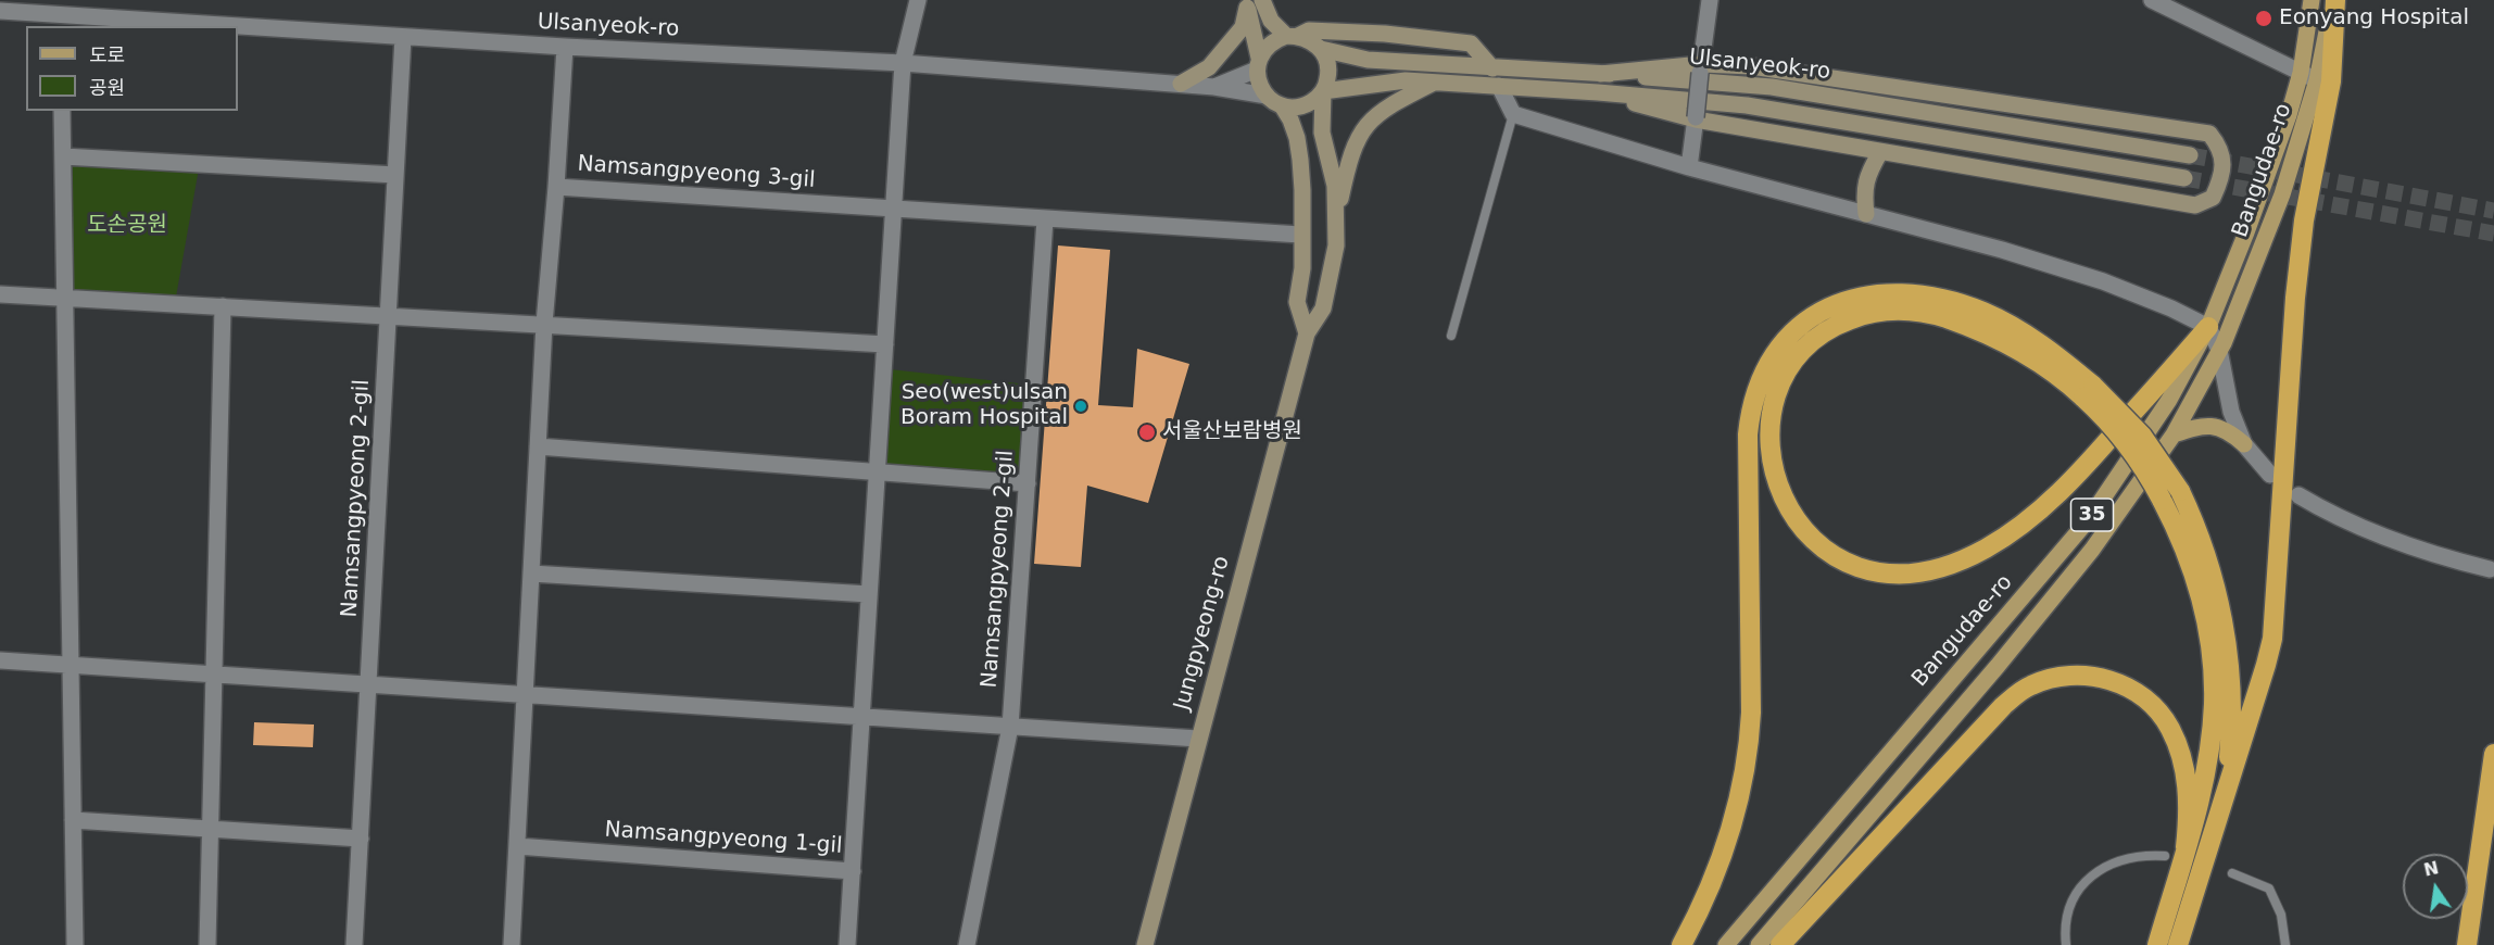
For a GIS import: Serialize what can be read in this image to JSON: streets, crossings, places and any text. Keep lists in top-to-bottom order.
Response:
{
  "streets": {
    "main road": [
      "Ulsanyeok-ro",
      "Bangudae-ro",
      "35",
      "Jungpyeong-ro"
    ],
    "street": ["Namsangpyeong 3-gil", "Namsangpyeong 2-gil", "Namsangpyeong 1-gil"]
  },
  "crossings": [
    ["Namsangpyeong 3-gil", "Namsangpyeong 2-gil"]
  ],
  "parks": ["도손공원"],
  "places": ["Eonyang Hospital", "Seo(west)ulsan Boram Hospital", "서울산보람병원"],
  "legend": ["도로", "공원"],
  "north": "top"
}
